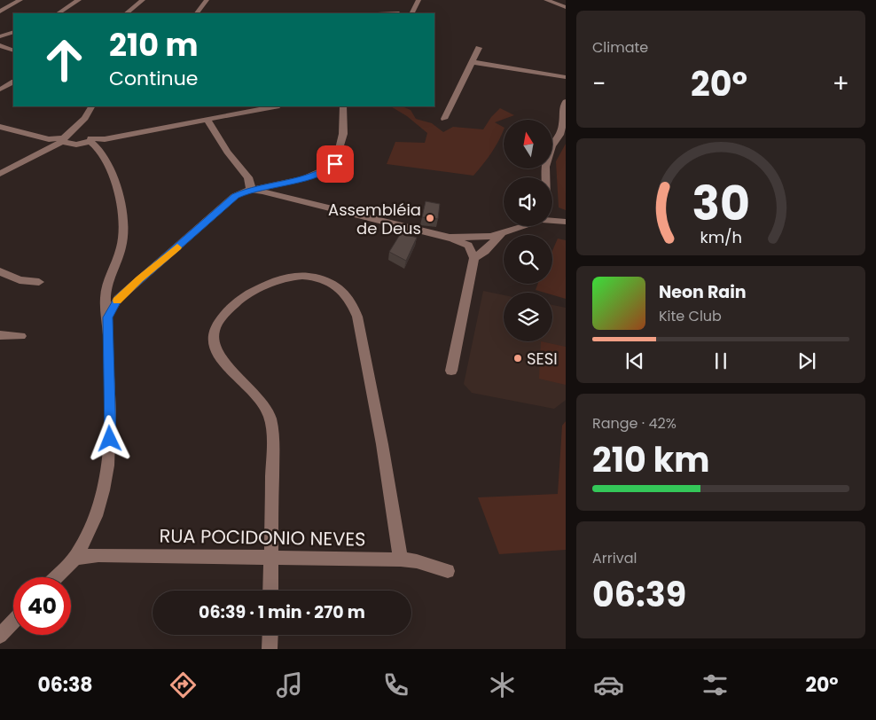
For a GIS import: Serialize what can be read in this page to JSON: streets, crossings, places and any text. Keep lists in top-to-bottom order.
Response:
{
  "streets": {
    "street": ["RUA POCIDONIO NEVES"]
  },
  "places": ["Assembléia de Deus", "SESI"],
  "north": "top",
  "page": {
    "tile": [
      "Climate",
      ["Range · 42%", "210 km"],
      ["Arrival", "06:39"]
    ],
    "turn": ["210 m", "Continue"],
    "heat": ["−", "20°", "+"],
    "song": ["Neon Rain", "Kite Club"],
    "limit": "40",
    "trip": "06:39 · 1 min · 270 m",
    "tabs": ["06:38", "20°"],
    "gauge": ["30", "km/h"]
  }
}
